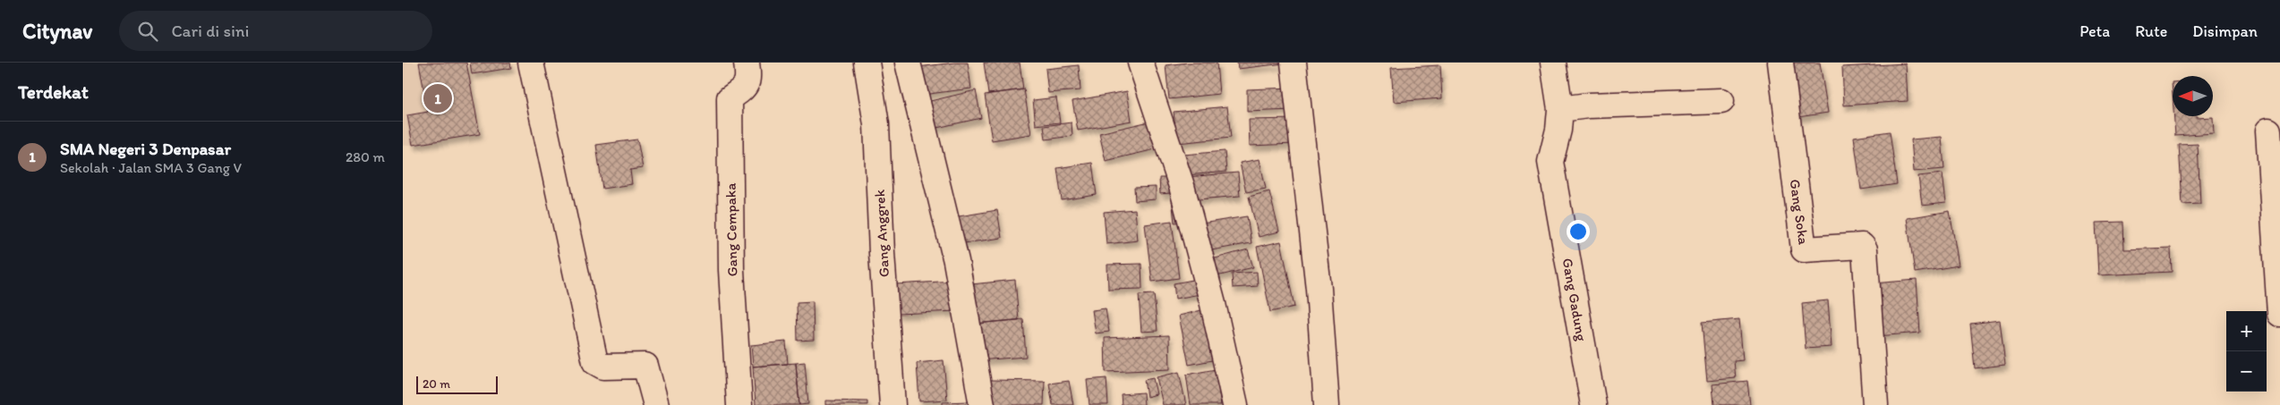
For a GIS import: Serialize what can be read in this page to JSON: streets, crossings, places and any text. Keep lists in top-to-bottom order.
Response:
{
  "streets": {
    "street": [
      "Gang Soka",
      "Gang Cempaka",
      "Gang Anggrek",
      "Gang Gadung"
    ]
  },
  "scale_bar": "20 m",
  "north": "left",
  "page": {
    "header": "Citynav",
    "search": "Cari di sini",
    "nav": ["Peta", "Rute", "Disimpan"],
    "heading": "Terdekat",
    "pins": "1",
    "list": [
      {
        "mark": "1",
        "name": "SMA Negeri 3 Denpasar",
        "note": "Sekolah · Jalan SMA 3 Gang V",
        "value": "280 m"
      }
    ],
    "map_buttons": ["+", "−"],
    "scale": "20 m"
  }
}
